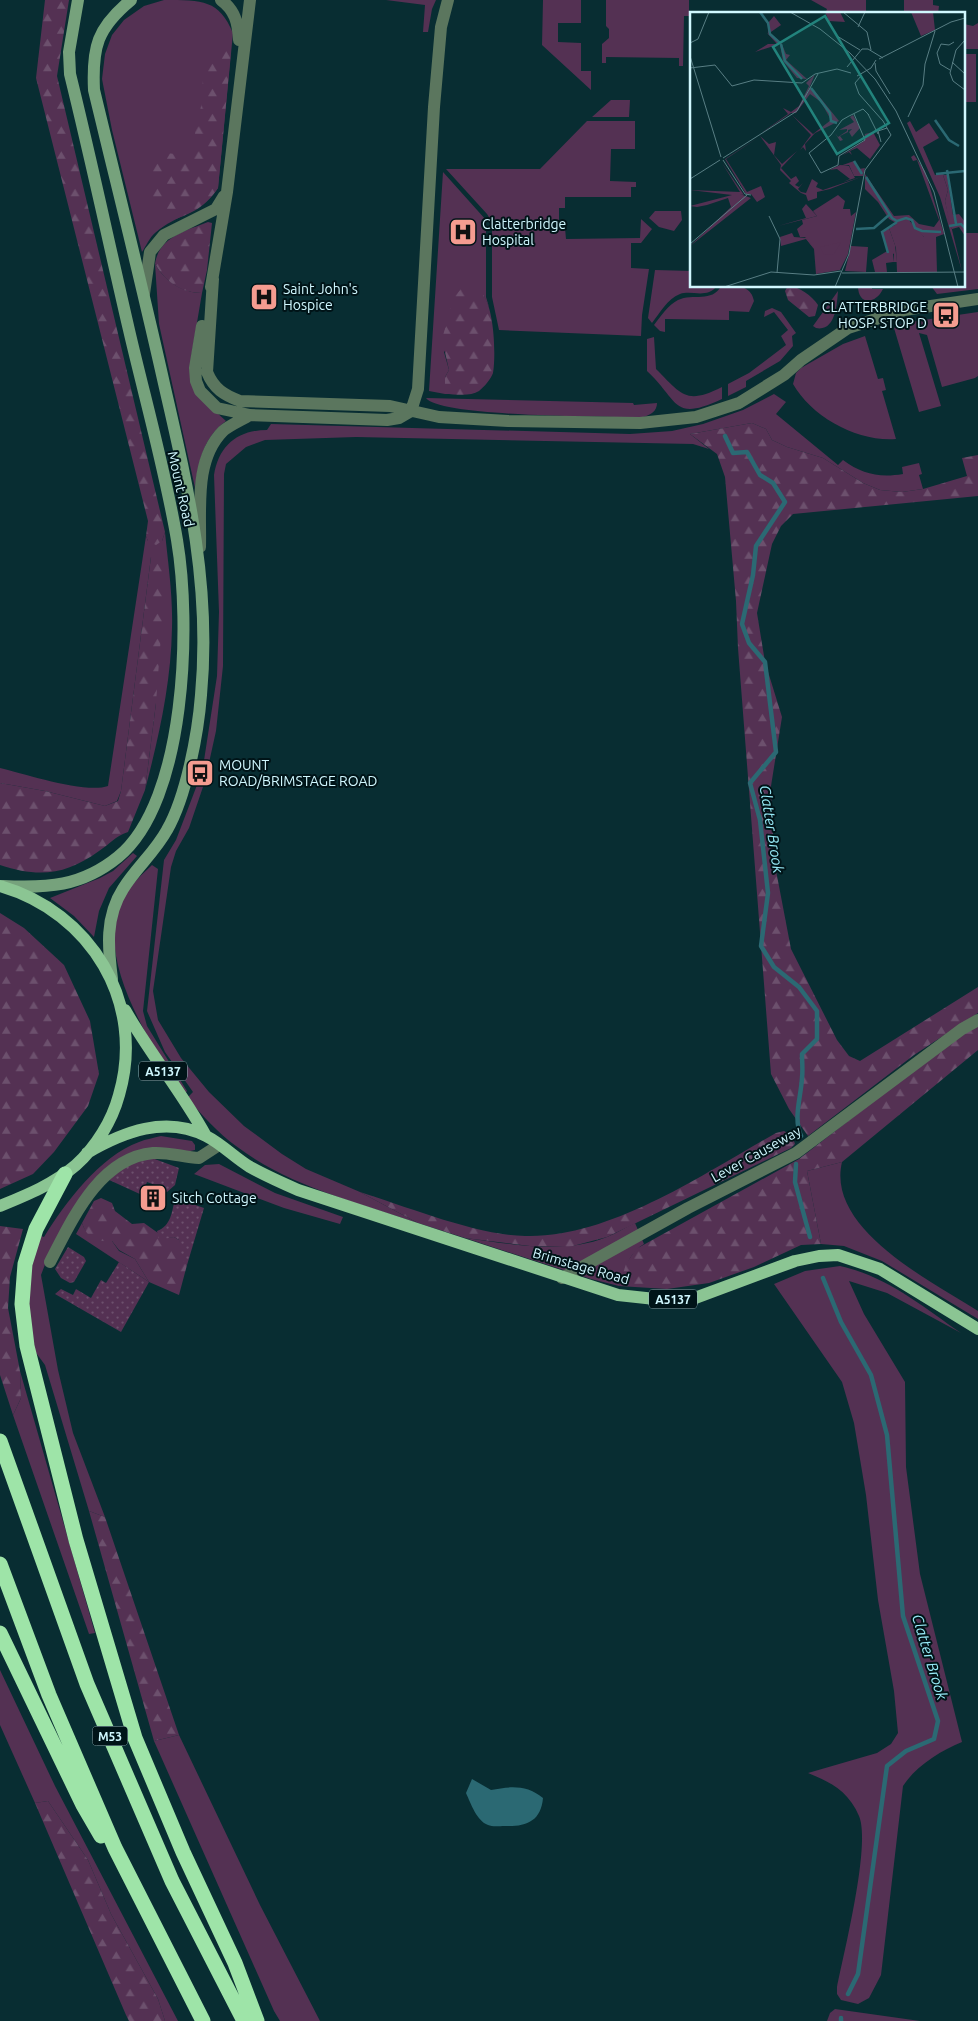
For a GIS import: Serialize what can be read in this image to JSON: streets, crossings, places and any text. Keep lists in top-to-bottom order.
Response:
{
  "streets": {
    "highway": ["M53"],
    "main road": ["Mount Road", "A5137", "Brimstage Road"],
    "street": ["Lever Causeway"]
  },
  "crossings": [
    ["Lever Causeway", "Brimstage Road"]
  ],
  "water": ["Clatter Brook"],
  "places": {
    "hospital": ["Clatterbridge Hospital", "Saint John's Hospice"],
    "bus stop": ["CLATTERBRIDGE HOSP. STOP D", "MOUNT ROAD/BRIMSTAGE ROAD"],
    "building": ["Sitch Cottage"]
  }
}
